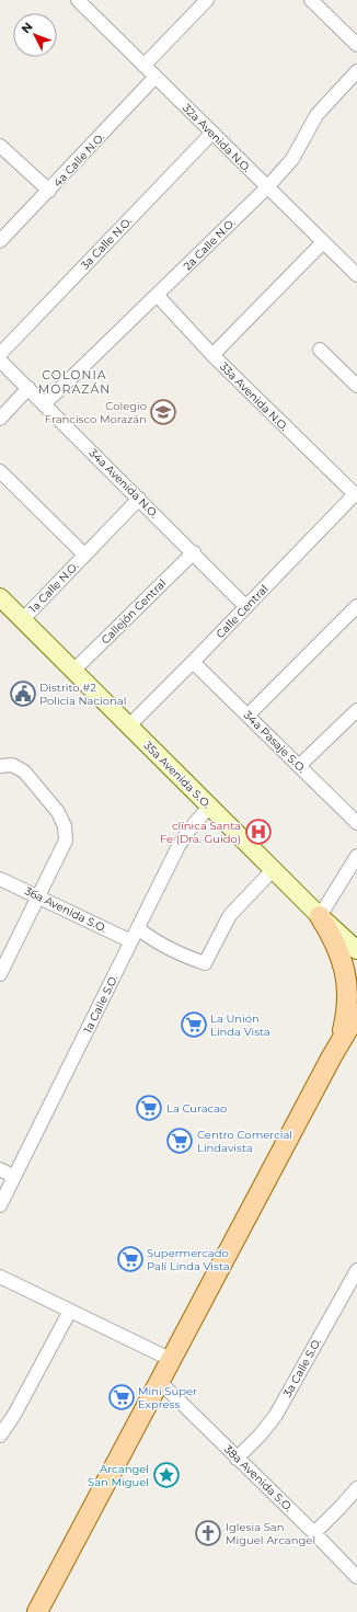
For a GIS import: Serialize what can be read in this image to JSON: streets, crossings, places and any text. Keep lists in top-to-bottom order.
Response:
{
  "streets": {
    "main road": ["35a Avenida S.O."],
    "street": [
      "32a Avenida N.O.",
      "4a Calle N.O.",
      "3a Calle N.O.",
      "2a Calle N.O.",
      "33a Avenida N.O.",
      "34a Avenida N.O.",
      "1a Calle N.O.",
      "Callejón Central",
      "Calle Central",
      "34a Pasaje S.O.",
      "36a Avenida S.O.",
      "1a Calle S.O.",
      "3a Calle S.O.",
      "38a Avenida S.O."
    ]
  },
  "crossings": [
    ["32a Avenida N.O.", "4a Calle N.O."],
    ["32a Avenida N.O.", "3a Calle N.O."],
    ["32a Avenida N.O.", "2a Calle N.O."],
    ["2a Calle N.O.", "33a Avenida N.O."],
    ["2a Calle N.O.", "34a Avenida N.O."],
    ["33a Avenida N.O.", "Calle Central"],
    ["34a Avenida N.O.", "1a Calle N.O."],
    ["34a Avenida N.O.", "Callejón Central"],
    ["34a Avenida N.O.", "Calle Central"],
    ["1a Calle N.O.", "35a Avenida S.O."],
    ["Callejón Central", "35a Avenida S.O."],
    ["Calle Central", "34a Pasaje S.O."],
    ["Calle Central", "35a Avenida S.O."],
    ["35a Avenida S.O.", "1a Calle S.O."],
    ["36a Avenida S.O.", "1a Calle S.O."],
    ["3a Calle S.O.", "38a Avenida S.O."]
  ],
  "districts": ["COLONIA MORAZÁN"],
  "places": {
    "school or university": ["Colegio Francisco Morazán"],
    "public building": ["Distrito #2 Policia Nacional"],
    "hospital": ["clínica Santa Fe (Dra. Guido)"],
    "supermarket": [
      "La Unión Linda Vista",
      "La Curacao",
      "Centro Comercial Lindavista",
      "Supermercado Palí Linda Vista",
      "Mini Super Express"
    ],
    "place": ["Arcangel San Miguel"],
    "church": ["Iglesia San Miguel Arcangel"]
  },
  "north": "top left"
}
